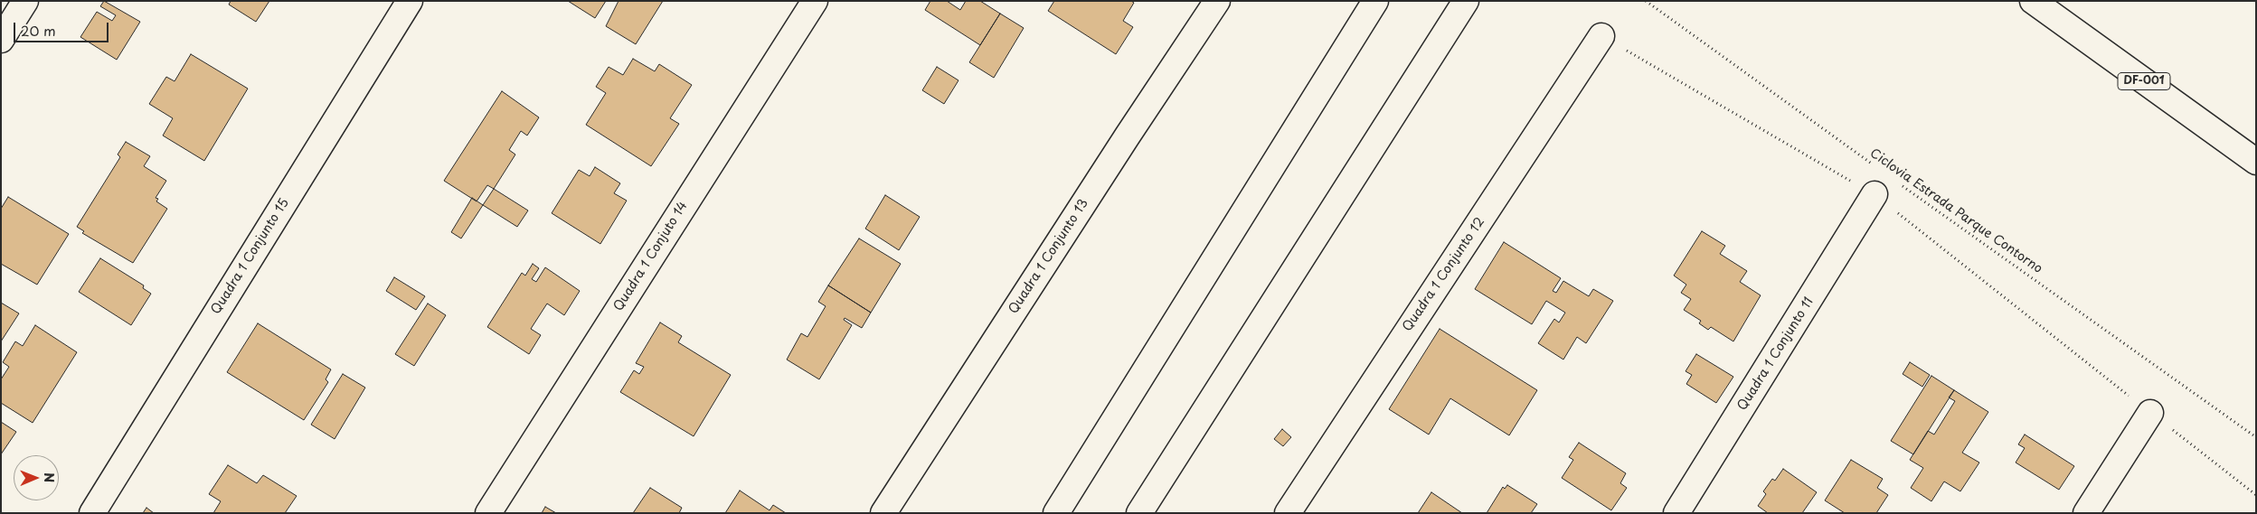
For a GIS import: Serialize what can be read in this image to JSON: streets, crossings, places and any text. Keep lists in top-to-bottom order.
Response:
{
  "streets": {
    "street": [
      "DF-001",
      "Quadra 1 Conjunto 15",
      "Quadra 1 Conjuto 14",
      "Quadra 1 Conjunto 13",
      "Quadra 1 Conjunto 12",
      "Quadra 1 Conjunto 11"
    ],
    "path": ["Ciclovia Estrada Parque Contorno"]
  },
  "scale_bar": "20 m",
  "north": "right"
}
